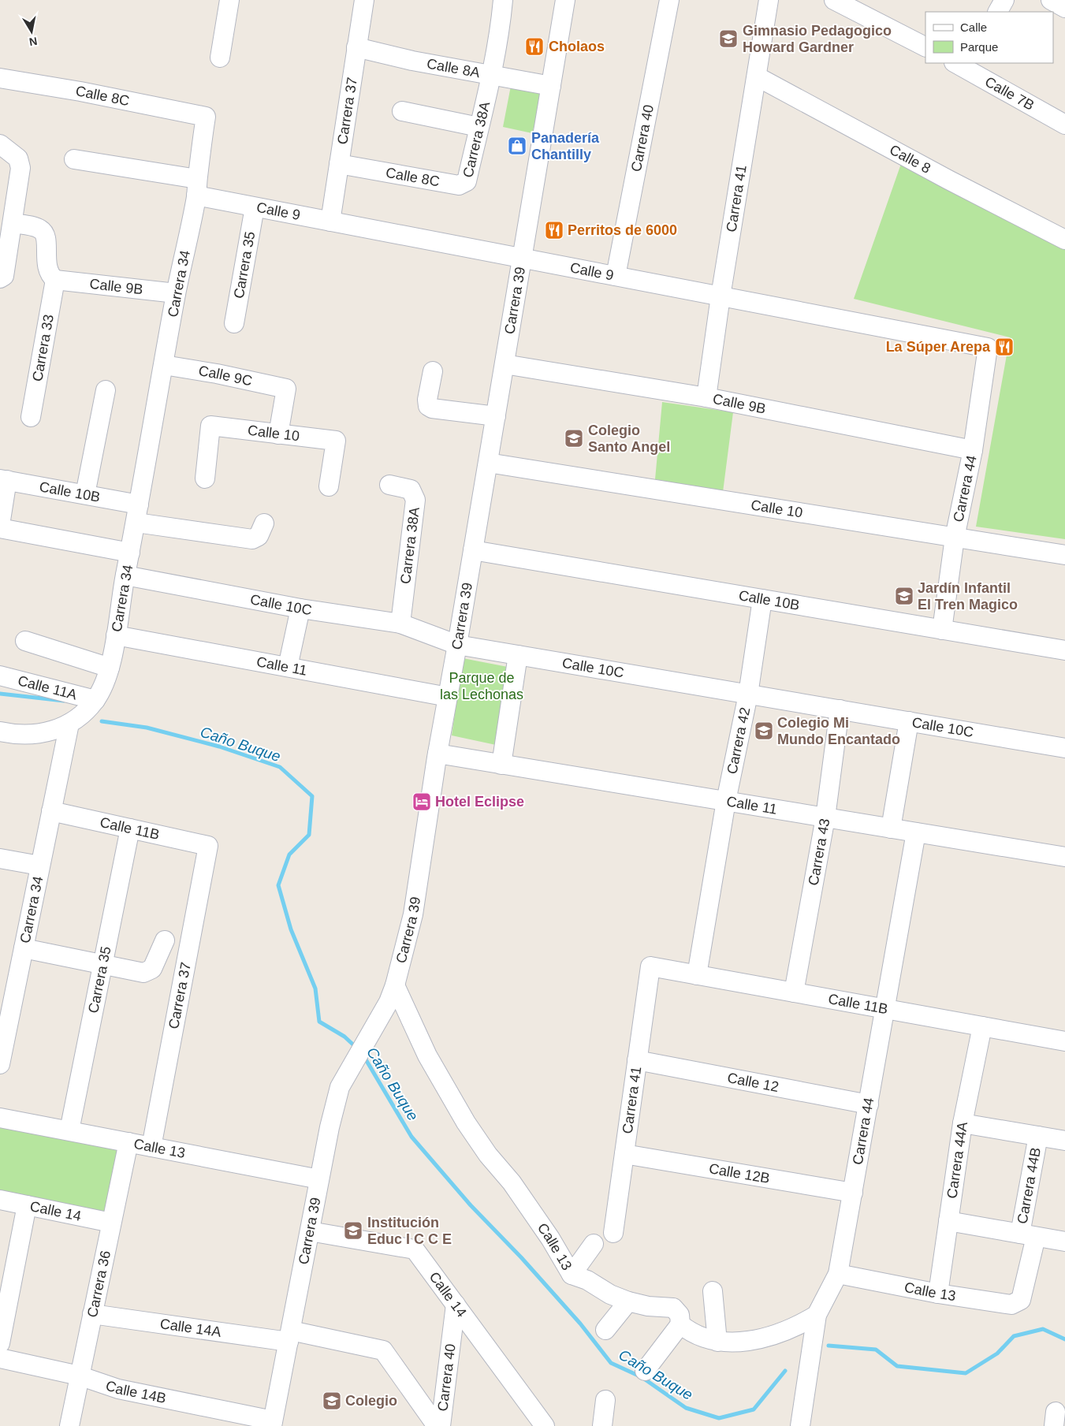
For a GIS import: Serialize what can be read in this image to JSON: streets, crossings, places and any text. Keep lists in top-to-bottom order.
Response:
{
  "streets": {
    "street": [
      "Calle 8A",
      "Calle 7B",
      "Calle 8C",
      "Carrera 37",
      "Carrera 40",
      "Carrera 38A",
      "Calle 8",
      "Carrera 41",
      "Calle 9",
      "Carrera 35",
      "Carrera 34",
      "Calle 9B",
      "Carrera 39",
      "Carrera 33",
      "Calle 9C",
      "Calle 10",
      "Carrera 44",
      "Calle 10B",
      "Calle 10C",
      "Calle 11",
      "Calle 11A",
      "Carrera 42",
      "Calle 11B",
      "Carrera 43",
      "Calle 12",
      "Calle 13",
      "Carrera 44A",
      "Calle 12B",
      "Carrera 44B",
      "Calle 14",
      "Carrera 36",
      "Calle 14A",
      "Calle 14B"
    ]
  },
  "crossings": [
    ["Calle 8A", "Carrera 37"],
    ["Calle 8A", "Carrera 38A"],
    ["Calle 8A", "Carrera 39"],
    ["Calle 8C", "Carrera 37"],
    ["Calle 8C", "Carrera 38A"],
    ["Calle 8C", "Carrera 34"],
    ["Carrera 37", "Calle 9"],
    ["Carrera 37", "Calle 11B"],
    ["Carrera 37", "Calle 13"],
    ["Carrera 40", "Calle 9"],
    ["Carrera 40", "Calle 14"],
    ["Carrera 38A", "Calle 10C"],
    ["Calle 8", "Carrera 41"],
    ["Carrera 41", "Calle 9"],
    ["Carrera 41", "Calle 9B"],
    ["Carrera 41", "Calle 11B"],
    ["Carrera 41", "Calle 12"],
    ["Carrera 41", "Calle 12B"],
    ["Calle 9", "Carrera 35"],
    ["Calle 9", "Carrera 34"],
    ["Calle 9", "Carrera 39"],
    ["Calle 9", "Carrera 44"],
    ["Carrera 35", "Calle 11B"],
    ["Carrera 35", "Calle 13"],
    ["Carrera 34", "Calle 9B"],
    ["Carrera 34", "Calle 9C"],
    ["Carrera 34", "Calle 10B"],
    ["Carrera 34", "Calle 10C"],
    ["Carrera 34", "Calle 11"],
    ["Carrera 34", "Calle 11A"],
    ["Carrera 34", "Calle 11B"],
    ["Calle 9B", "Carrera 39"],
    ["Calle 9B", "Carrera 33"],
    ["Calle 9B", "Carrera 44"],
    ["Carrera 39", "Calle 10"],
    ["Carrera 39", "Calle 10B"],
    ["Carrera 39", "Calle 10C"],
    ["Carrera 39", "Calle 11"],
    ["Carrera 39", "Calle 13"],
    ["Carrera 39", "Calle 14"],
    ["Carrera 39", "Calle 14A"],
    ["Carrera 39", "Calle 14B"],
    ["Calle 9C", "Calle 10"],
    ["Calle 10", "Carrera 44"],
    ["Carrera 44", "Calle 10B"],
    ["Carrera 44", "Calle 11"],
    ["Carrera 44", "Calle 11B"],
    ["Carrera 44", "Calle 12"],
    ["Carrera 44", "Calle 13"],
    ["Carrera 44", "Calle 12B"],
    ["Calle 10B", "Carrera 42"],
    ["Calle 10C", "Carrera 42"],
    ["Calle 10C", "Carrera 43"],
    ["Calle 11", "Carrera 42"],
    ["Calle 11", "Carrera 43"],
    ["Carrera 42", "Calle 11B"],
    ["Calle 11B", "Carrera 43"],
    ["Calle 11B", "Carrera 44A"],
    ["Calle 13", "Carrera 44A"],
    ["Calle 13", "Carrera 44B"],
    ["Calle 13", "Carrera 36"],
    ["Calle 14", "Carrera 36"],
    ["Carrera 36", "Calle 14A"],
    ["Carrera 36", "Calle 14B"]
  ],
  "water": ["Caño Buque"],
  "parks": ["Parque de las Lechonas"],
  "places": {
    "school or university": [
      "Gimnasio Pedagogico Howard Gardner",
      "Colegio Santo Angel",
      "Jardín Infantil El Tren Magico",
      "Colegio Mi Mundo Encantado",
      "Institución Educ I C C E",
      "Colegio"
    ],
    "restaurant": ["Cholaos", "Perritos de 6000", "La Súper Arepa"],
    "shop": ["Panadería Chantilly"],
    "hotel": ["Hotel Eclipse"]
  },
  "legend": ["Calle", "Parque"],
  "north": "bottom"
}
